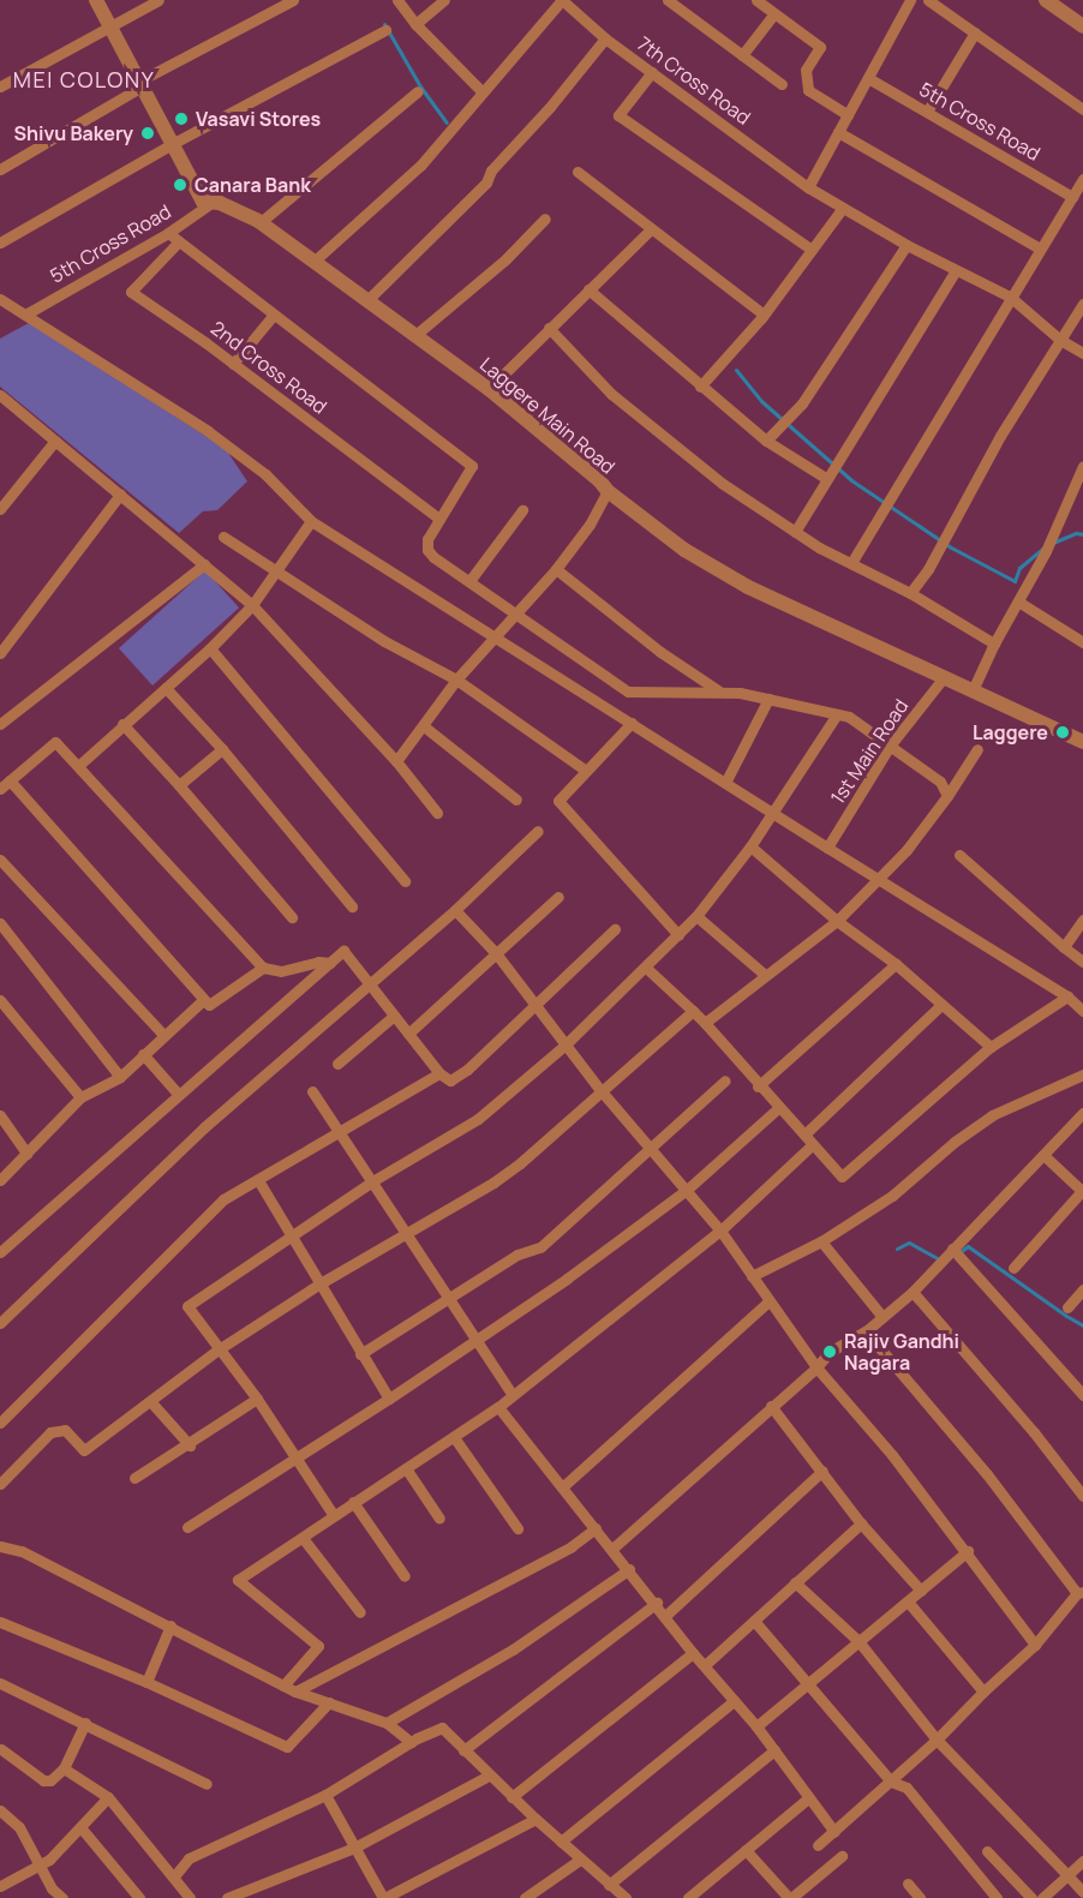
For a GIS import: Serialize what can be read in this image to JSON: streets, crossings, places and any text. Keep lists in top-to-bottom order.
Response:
{
  "streets": {
    "street": [
      "7th Cross Road",
      "5th Cross Road",
      "2nd Cross Road",
      "Laggere Main Road",
      "1st Main Road"
    ]
  },
  "crossings": [
    ["5th Cross Road", "Laggere Main Road"],
    ["Laggere Main Road", "1st Main Road"]
  ],
  "districts": ["MEI COLONY"],
  "places": [
    "Vasavi Stores",
    "Shivu Bakery",
    "Canara Bank",
    "Laggere",
    "Rajiv Gandhi Nagara"
  ]
}
